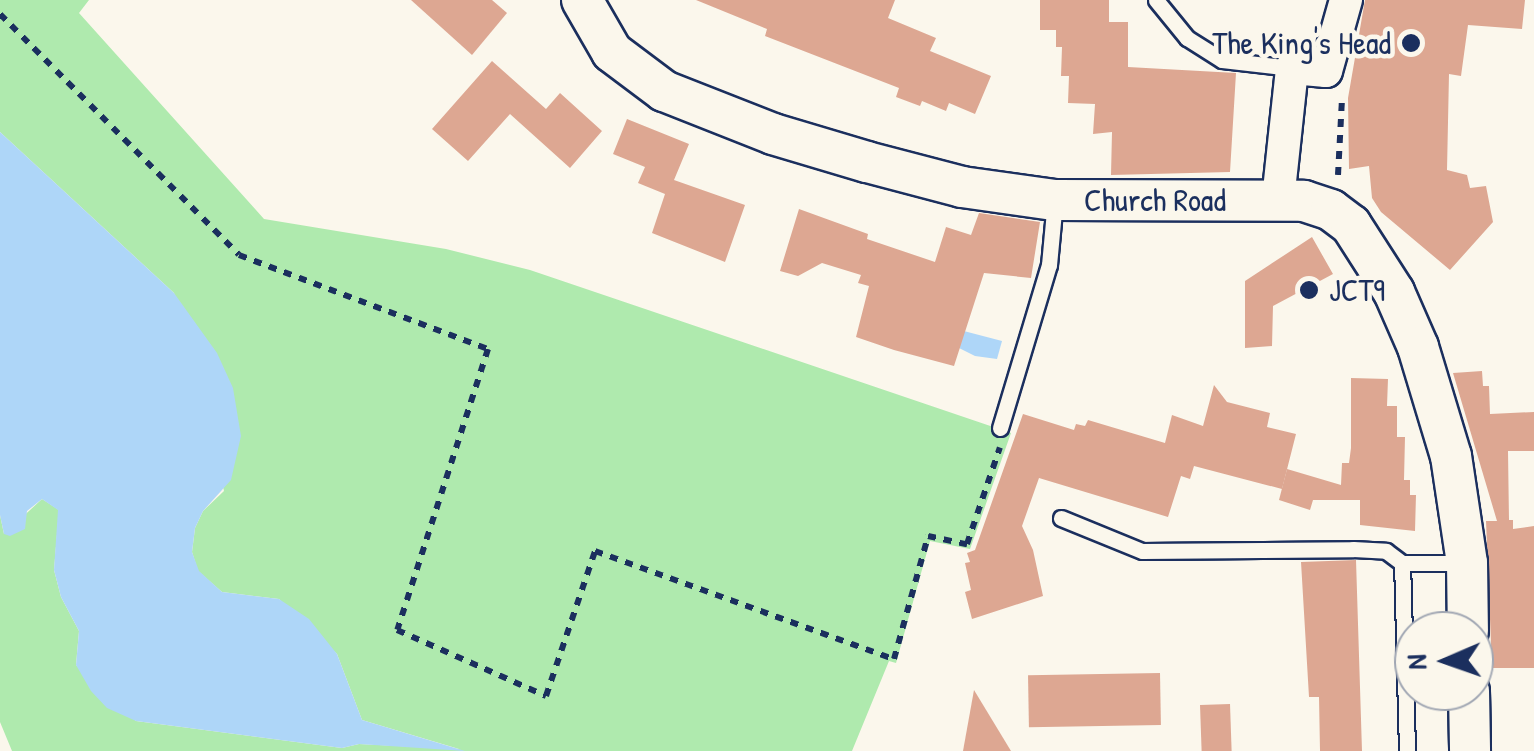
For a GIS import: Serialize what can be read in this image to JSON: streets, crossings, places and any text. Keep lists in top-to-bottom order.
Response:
{
  "streets": {
    "street": ["Church Road"]
  },
  "places": ["The King's Head", "JCT9"],
  "north": "left"
}
